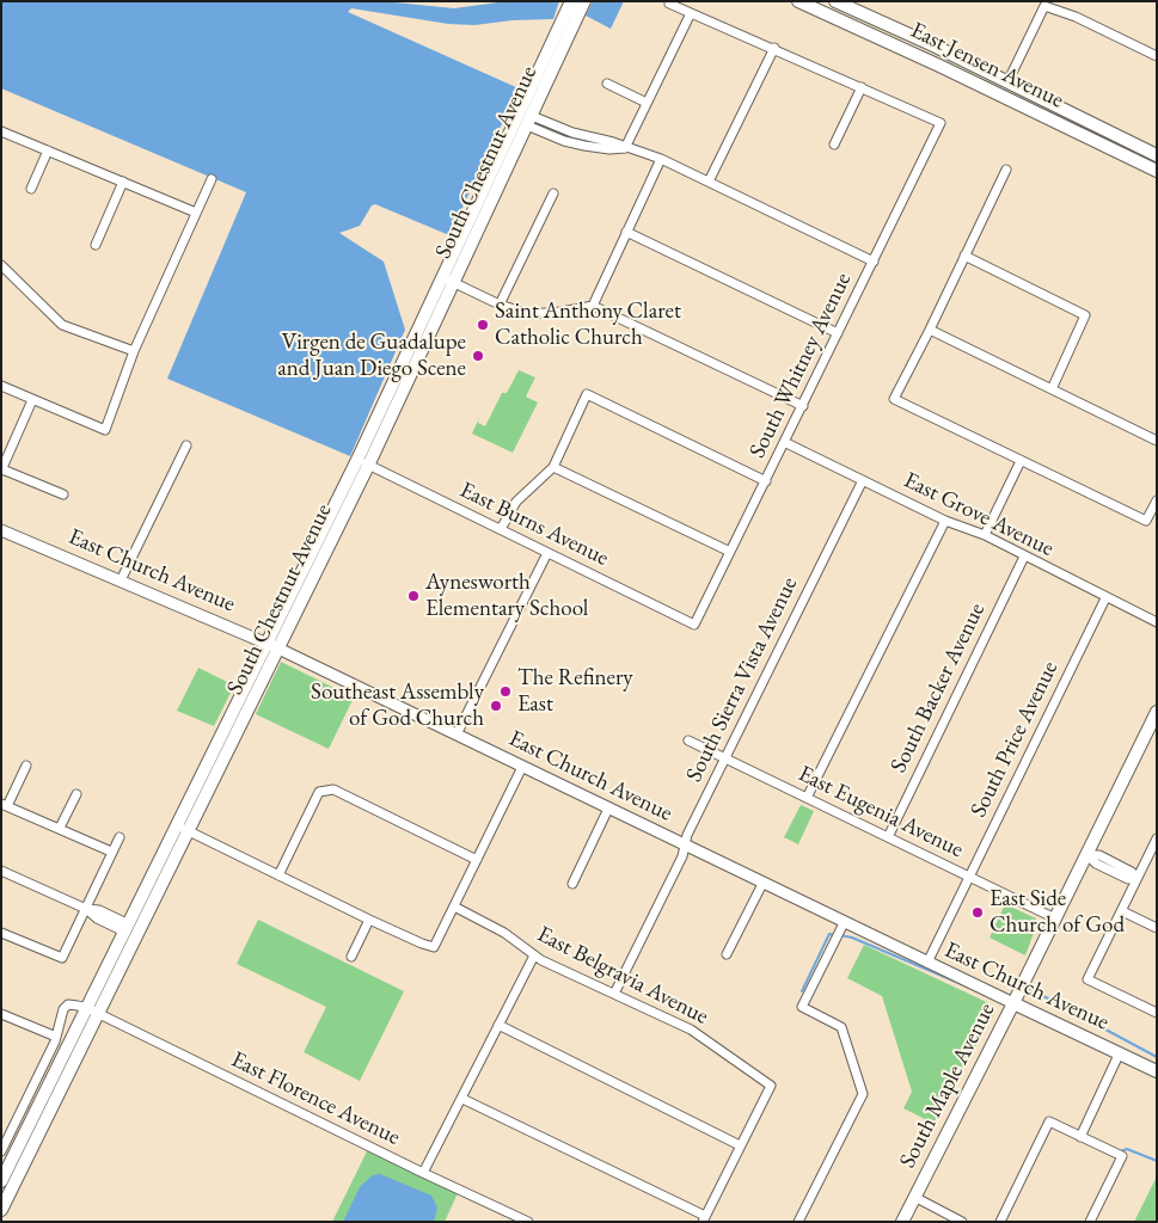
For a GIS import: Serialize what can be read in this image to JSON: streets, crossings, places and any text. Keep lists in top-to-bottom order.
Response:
{
  "streets": {
    "main road": [
      "East Jensen Avenue",
      "South Chestnut Avenue",
      "East Church Avenue",
      "South Maple Avenue"
    ],
    "street": [
      "South Whitney Avenue",
      "East Grove Avenue",
      "East Burns Avenue",
      "South Sierra Vista Avenue",
      "South Backer Avenue",
      "South Price Avenue",
      "East Eugenia Avenue",
      "East Belgravia Avenue",
      "East Florence Avenue"
    ]
  },
  "crossings": [
    ["South Chestnut Avenue", "East Burns Avenue"],
    ["South Chestnut Avenue", "East Church Avenue"],
    ["South Chestnut Avenue", "East Florence Avenue"],
    ["South Whitney Avenue", "East Grove Avenue"],
    ["South Whitney Avenue", "East Burns Avenue"],
    ["East Grove Avenue", "South Sierra Vista Avenue"],
    ["East Grove Avenue", "South Backer Avenue"],
    ["East Grove Avenue", "South Price Avenue"],
    ["East Church Avenue", "South Sierra Vista Avenue"],
    ["East Church Avenue", "South Price Avenue"],
    ["East Church Avenue", "South Maple Avenue"],
    ["South Sierra Vista Avenue", "East Eugenia Avenue"],
    ["South Sierra Vista Avenue", "East Belgravia Avenue"],
    ["South Backer Avenue", "East Eugenia Avenue"],
    ["South Price Avenue", "East Eugenia Avenue"],
    ["East Eugenia Avenue", "South Maple Avenue"]
  ],
  "places": [
    "Saint Anthony Claret Catholic Church",
    "Virgen de Guadalupe and Juan Diego Scene",
    "Aynesworth Elementary School",
    "The Refinery East",
    "Southeast Assembly of God Church",
    "East Side Church of God"
  ]
}
